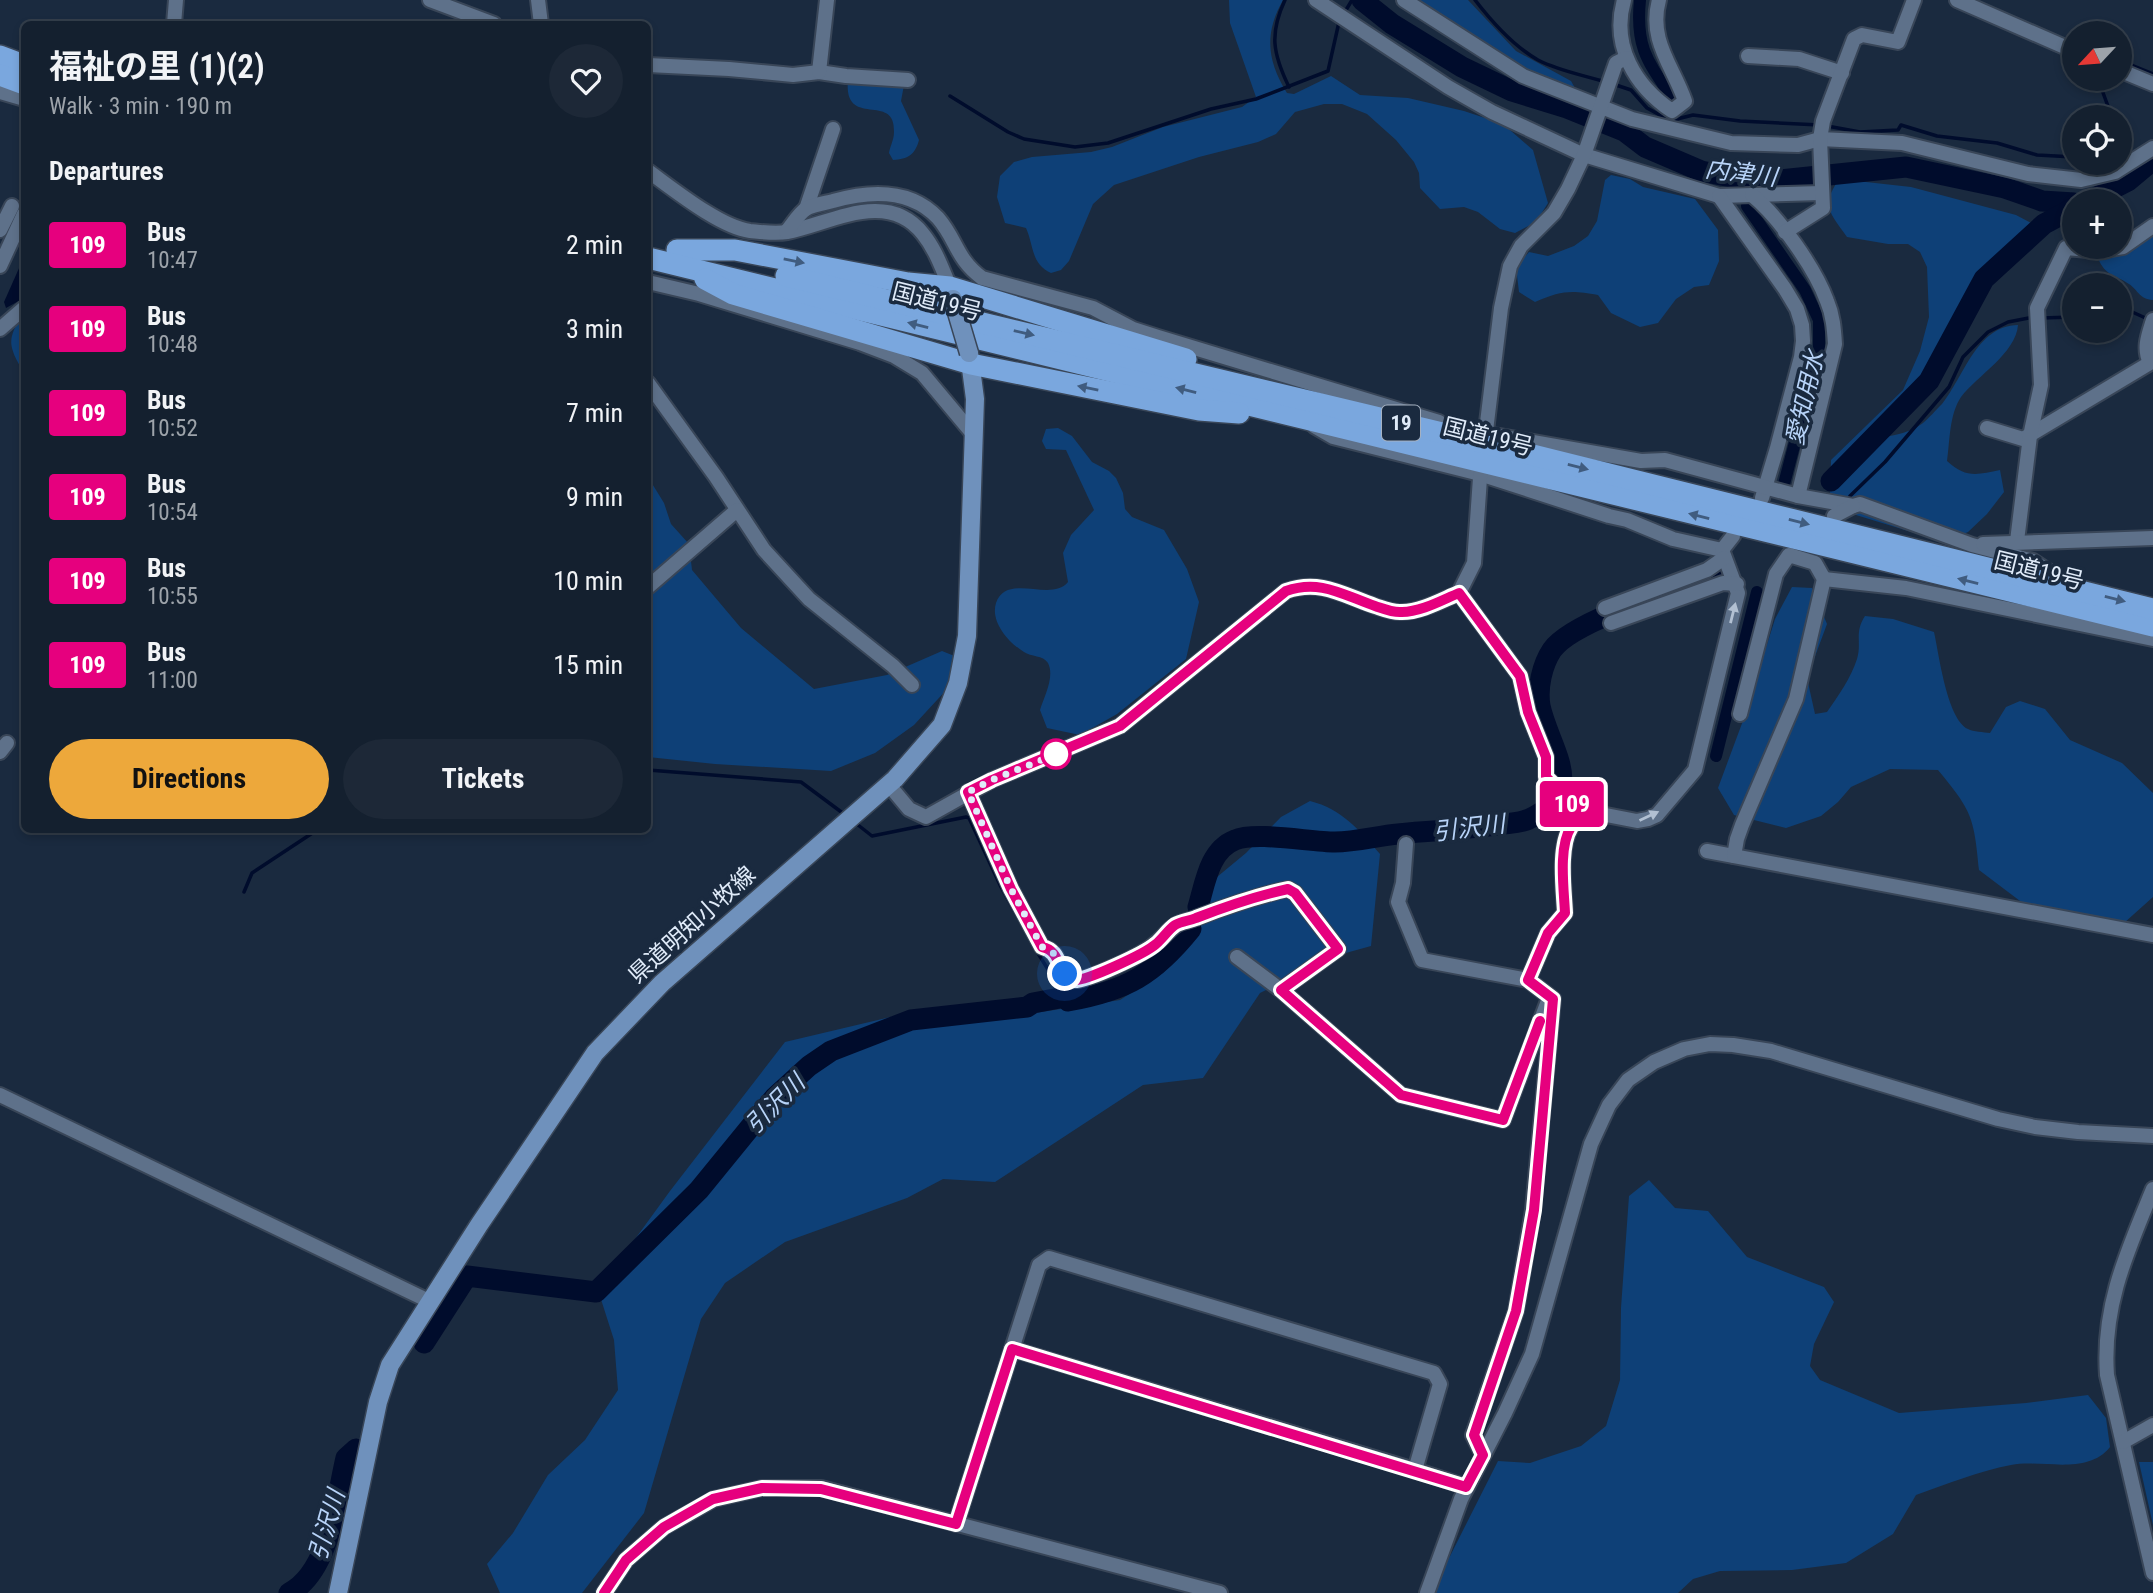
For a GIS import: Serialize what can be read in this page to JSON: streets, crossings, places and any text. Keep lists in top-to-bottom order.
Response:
{
  "streets": {
    "highway": ["国道19号", "19"],
    "main road": ["県道明知小牧線"]
  },
  "water": ["内津川", "愛知用水", "引沢川"],
  "lines": ["bus line 109"],
  "north": "bottom left",
  "page": {
    "on_map": "109",
    "map_buttons": ["+", "−"],
    "heading": [
      ["福祉の里 (1)(2)", "Walk · 3 min · 190 m"],
      "Departures"
    ],
    "list": [
      {
        "mark": "109",
        "name": "Bus",
        "note": "10:47",
        "value": "2 min"
      },
      {
        "mark": "109",
        "name": "Bus",
        "note": "10:48",
        "value": "3 min"
      },
      {
        "mark": "109",
        "name": "Bus",
        "note": "10:52",
        "value": "7 min"
      },
      {
        "mark": "109",
        "name": "Bus",
        "note": "10:54",
        "value": "9 min"
      },
      {
        "mark": "109",
        "name": "Bus",
        "note": "10:55",
        "value": "10 min"
      },
      {
        "mark": "109",
        "name": "Bus",
        "note": "11:00",
        "value": "15 min"
      }
    ],
    "buttons": ["Directions", "Tickets"]
  }
}
